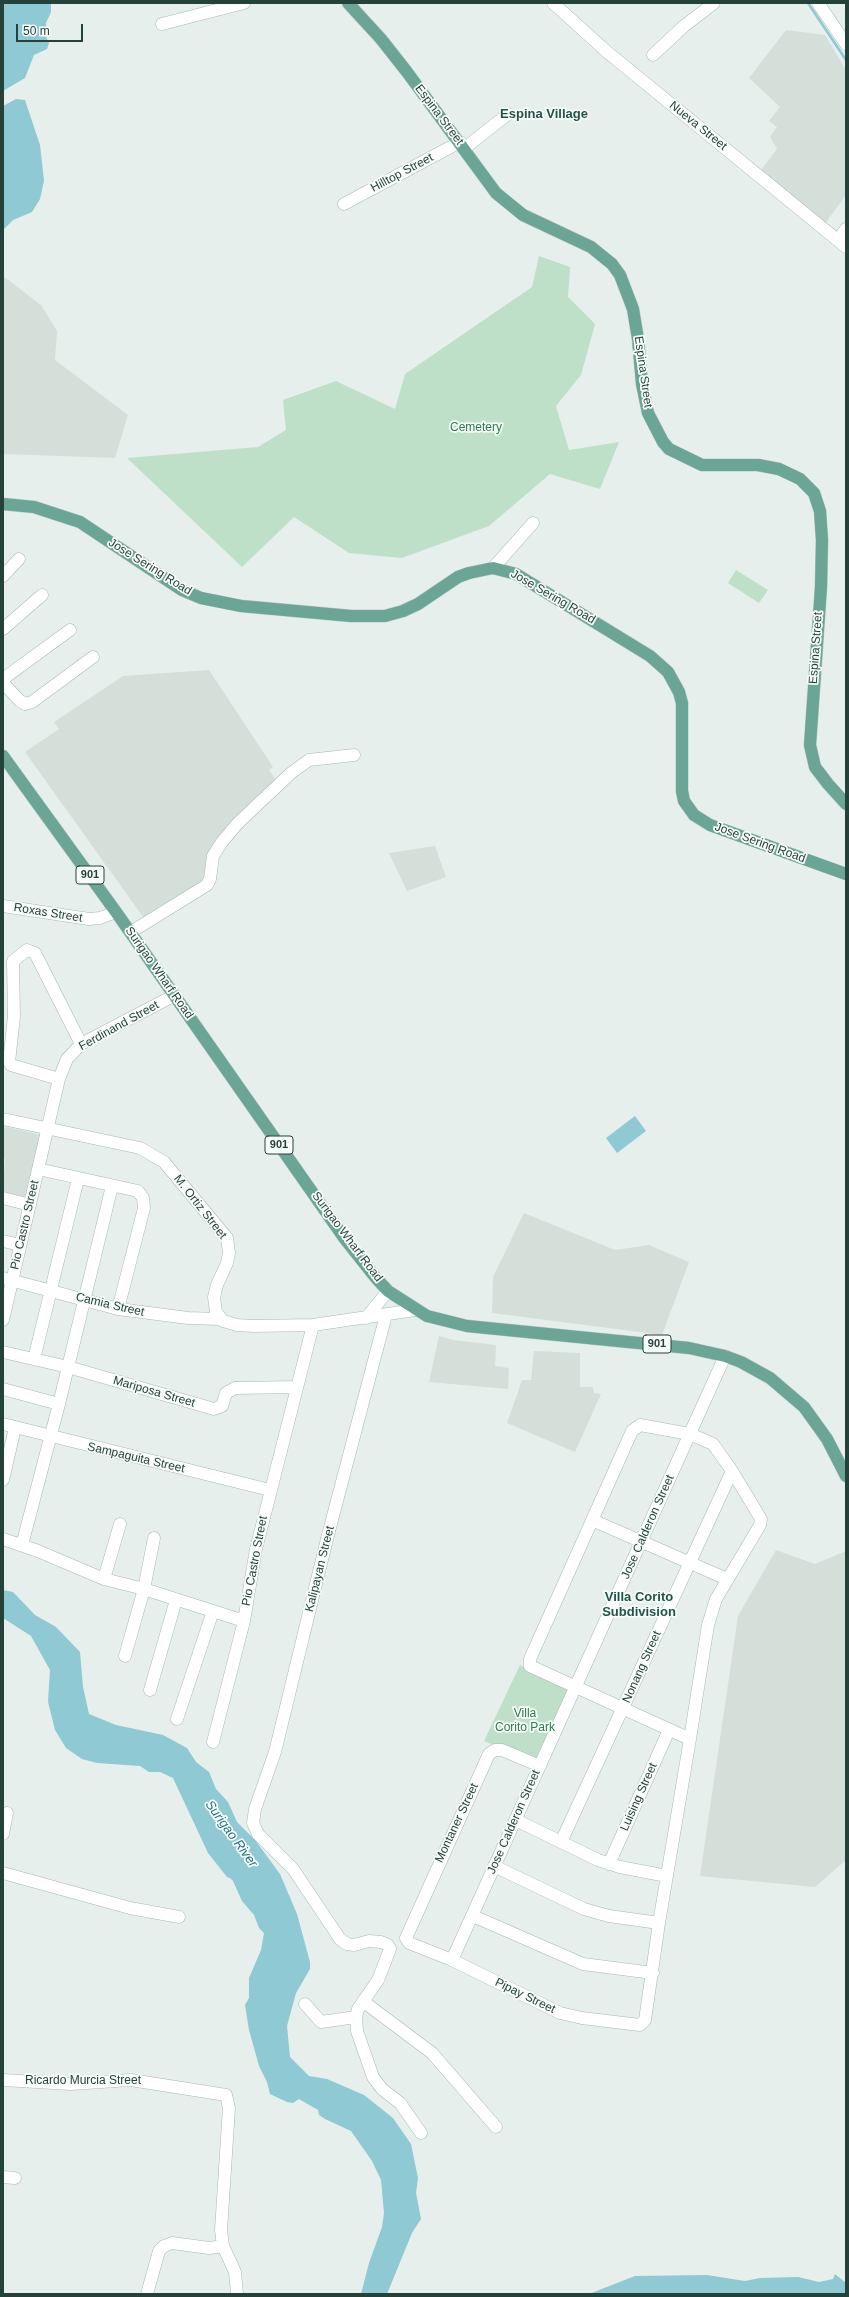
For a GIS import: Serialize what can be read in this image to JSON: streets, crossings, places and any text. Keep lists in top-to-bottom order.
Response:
{
  "streets": {
    "main road": [
      "Espina Street",
      "Jose Sering Road",
      "901",
      "Surigao Wharf Road"
    ],
    "street": [
      "Nueva Street",
      "Hilltop Street",
      "Roxas Street",
      "Ferdinand Street",
      "M. Ortiz Street",
      "Pio Castro Street",
      "Camia Street",
      "Mariposa Street",
      "Sampaguita Street",
      "Jose Calderon Street",
      "Kalipayan Street",
      "Nonang Street",
      "Luising Street",
      "Montaner Street",
      "Pipay Street",
      "Ricardo Murcia Street"
    ]
  },
  "crossings": [
    ["Espina Street", "Hilltop Street"],
    ["Roxas Street", "Surigao Wharf Road"],
    ["Surigao Wharf Road", "Ferdinand Street"],
    ["Surigao Wharf Road", "Jose Calderon Street"],
    ["Ferdinand Street", "M. Ortiz Street"],
    ["Ferdinand Street", "Pio Castro Street"],
    ["M. Ortiz Street", "Pio Castro Street"],
    ["M. Ortiz Street", "Camia Street"],
    ["Pio Castro Street", "Camia Street"],
    ["Pio Castro Street", "Mariposa Street"],
    ["Pio Castro Street", "Sampaguita Street"],
    ["Jose Calderon Street", "Montaner Street"],
    ["Jose Calderon Street", "Pipay Street"],
    ["Montaner Street", "Pipay Street"]
  ],
  "districts": ["Espina Village", "Villa Corito Subdivision"],
  "water": ["Surigao River"],
  "parks": ["Cemetery", "Villa Corito Park"],
  "scale_bar": "50 m"
}
